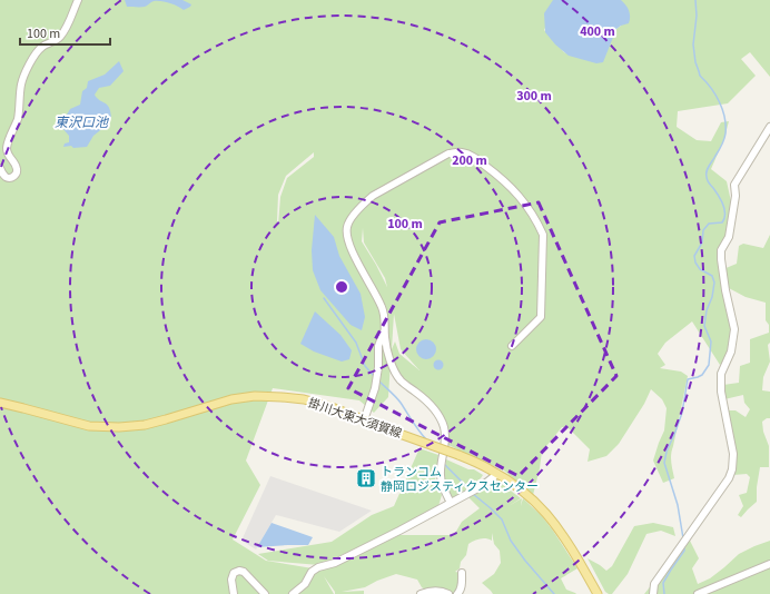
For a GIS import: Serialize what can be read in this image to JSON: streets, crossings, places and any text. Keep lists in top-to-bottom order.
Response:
{
  "streets": {
    "main road": ["掛川大東大須賀線"]
  },
  "water": ["東沢口池"],
  "places": {
    "building": ["トランコム 静岡ロジスティクスセンター"]
  },
  "scale_bar": "100 m",
  "rings": [
    "400 m",
    "300 m",
    "200 m",
    "100 m"
  ]
}
